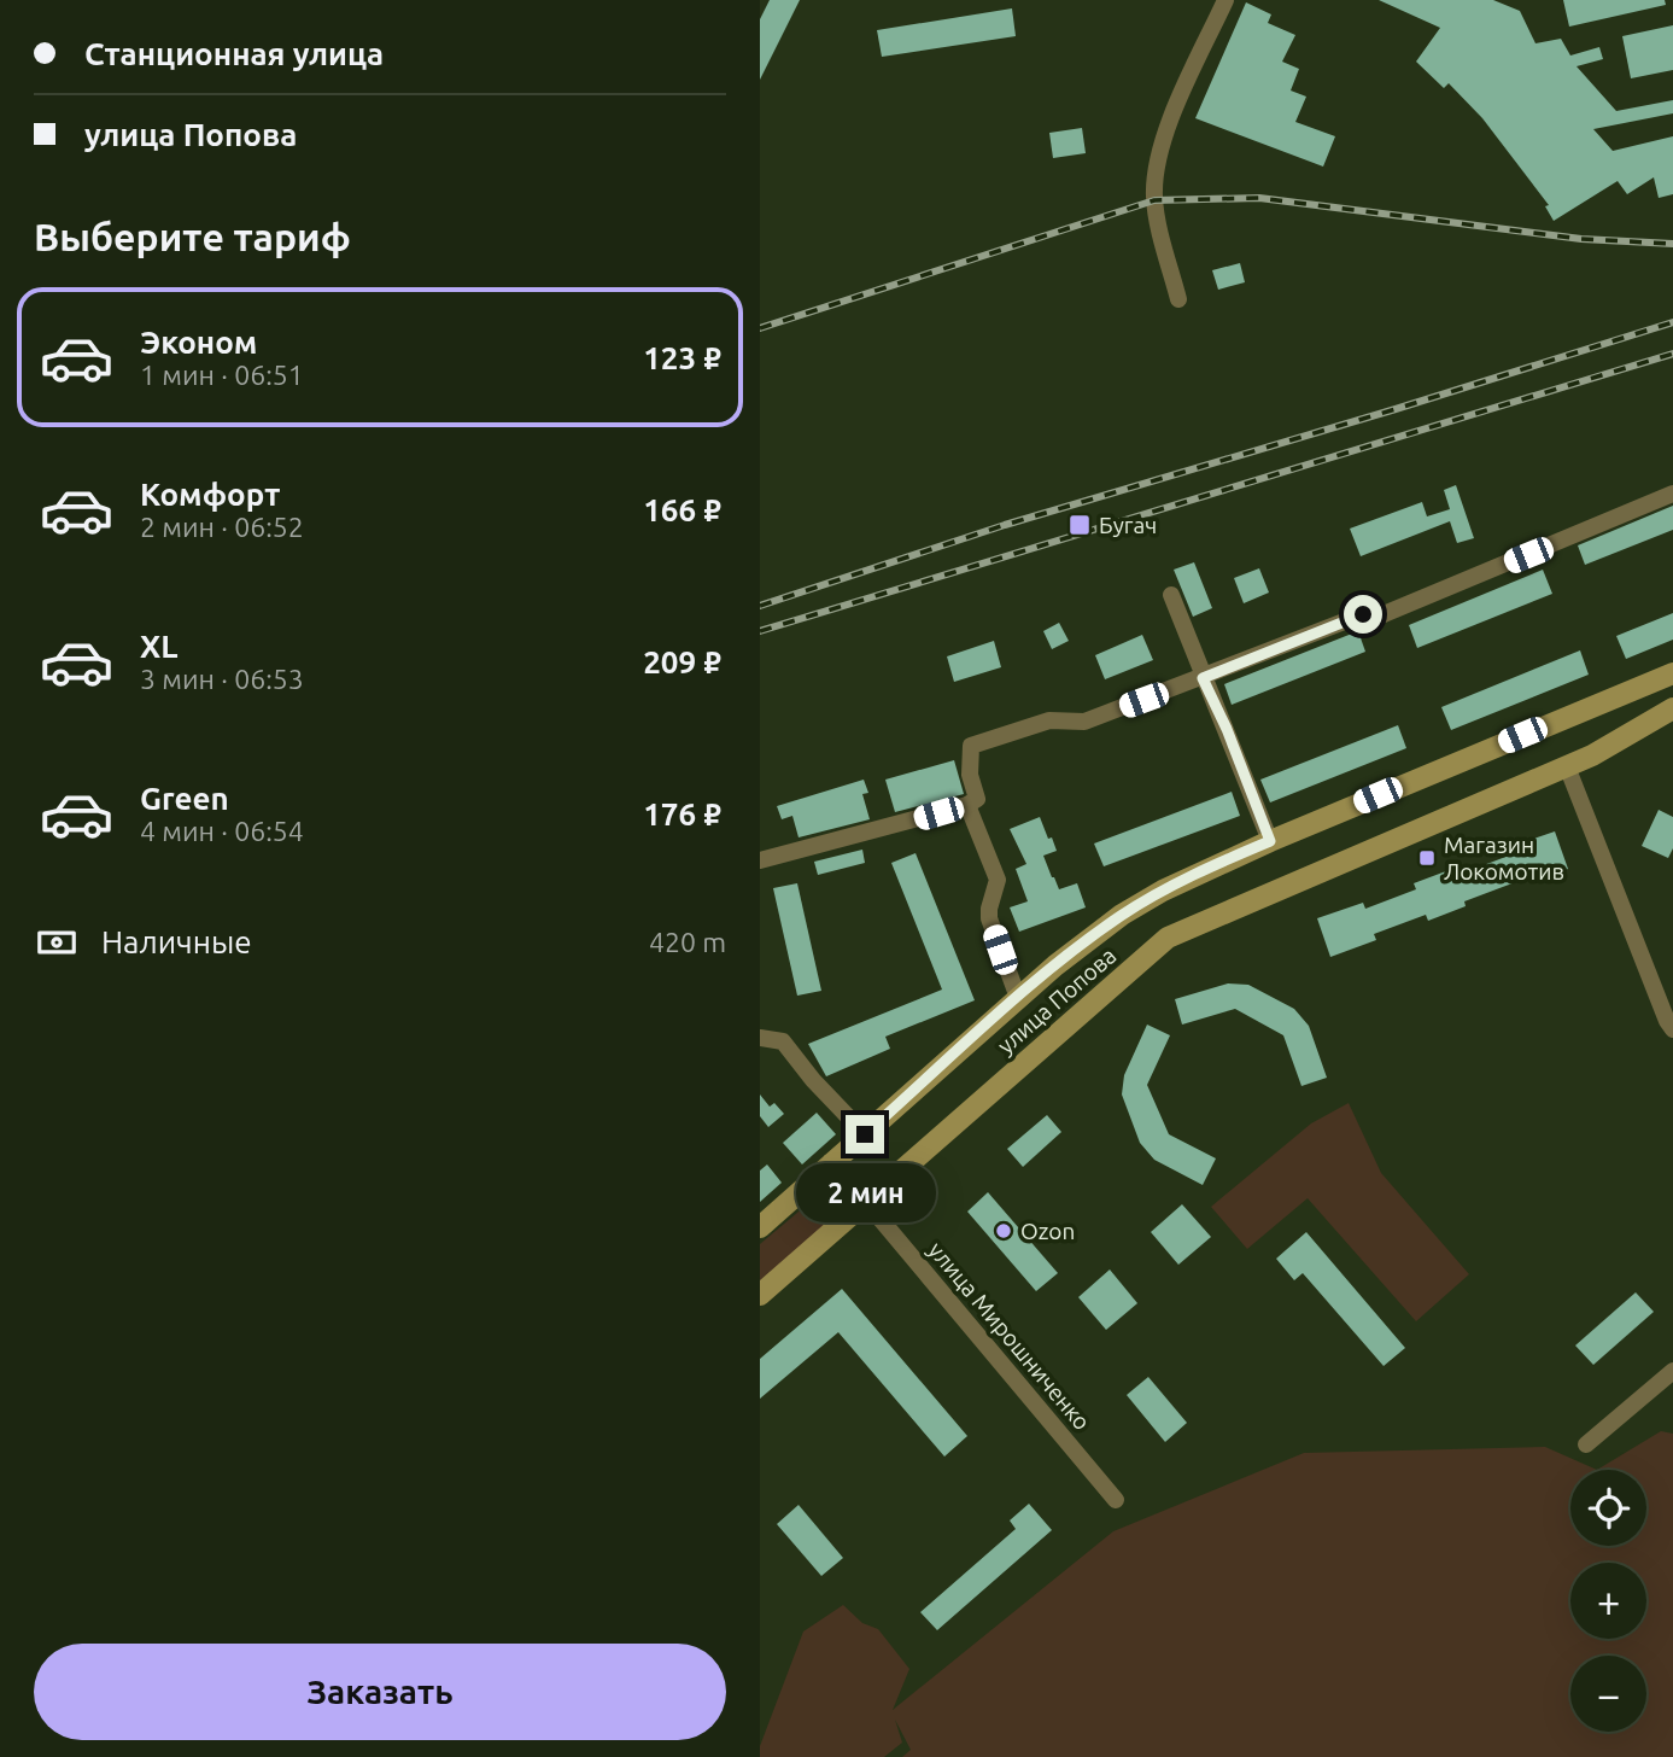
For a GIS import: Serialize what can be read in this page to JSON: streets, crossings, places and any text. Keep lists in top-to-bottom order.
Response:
{
  "streets": {
    "street": ["улица Попова", "улица Мирошниченко"]
  },
  "crossings": [
    ["улица Попова", "улица Мирошниченко"]
  ],
  "places": {
    "transit": ["Бугач", "Магазин Локомотив"],
    "other": ["Ozon"]
  },
  "page": {
    "banner": ["Станционная улица", "улица Попова"],
    "heading": "Выберите тариф",
    "list": [
      {
        "name": "Эконом",
        "note": "1 мин · 06:51",
        "value": "123 ₽"
      },
      {
        "name": "Комфорт",
        "note": "2 мин · 06:52",
        "value": "166 ₽"
      },
      {
        "name": "XL",
        "note": "3 мин · 06:53",
        "value": "209 ₽"
      },
      {
        "name": "Green",
        "note": "4 мин · 06:54",
        "value": "176 ₽"
      }
    ],
    "pay": ["Наличные", "420 m"],
    "bubble": "2 мин",
    "map_buttons": ["+", "−"],
    "buttons": "Заказать"
  }
}
